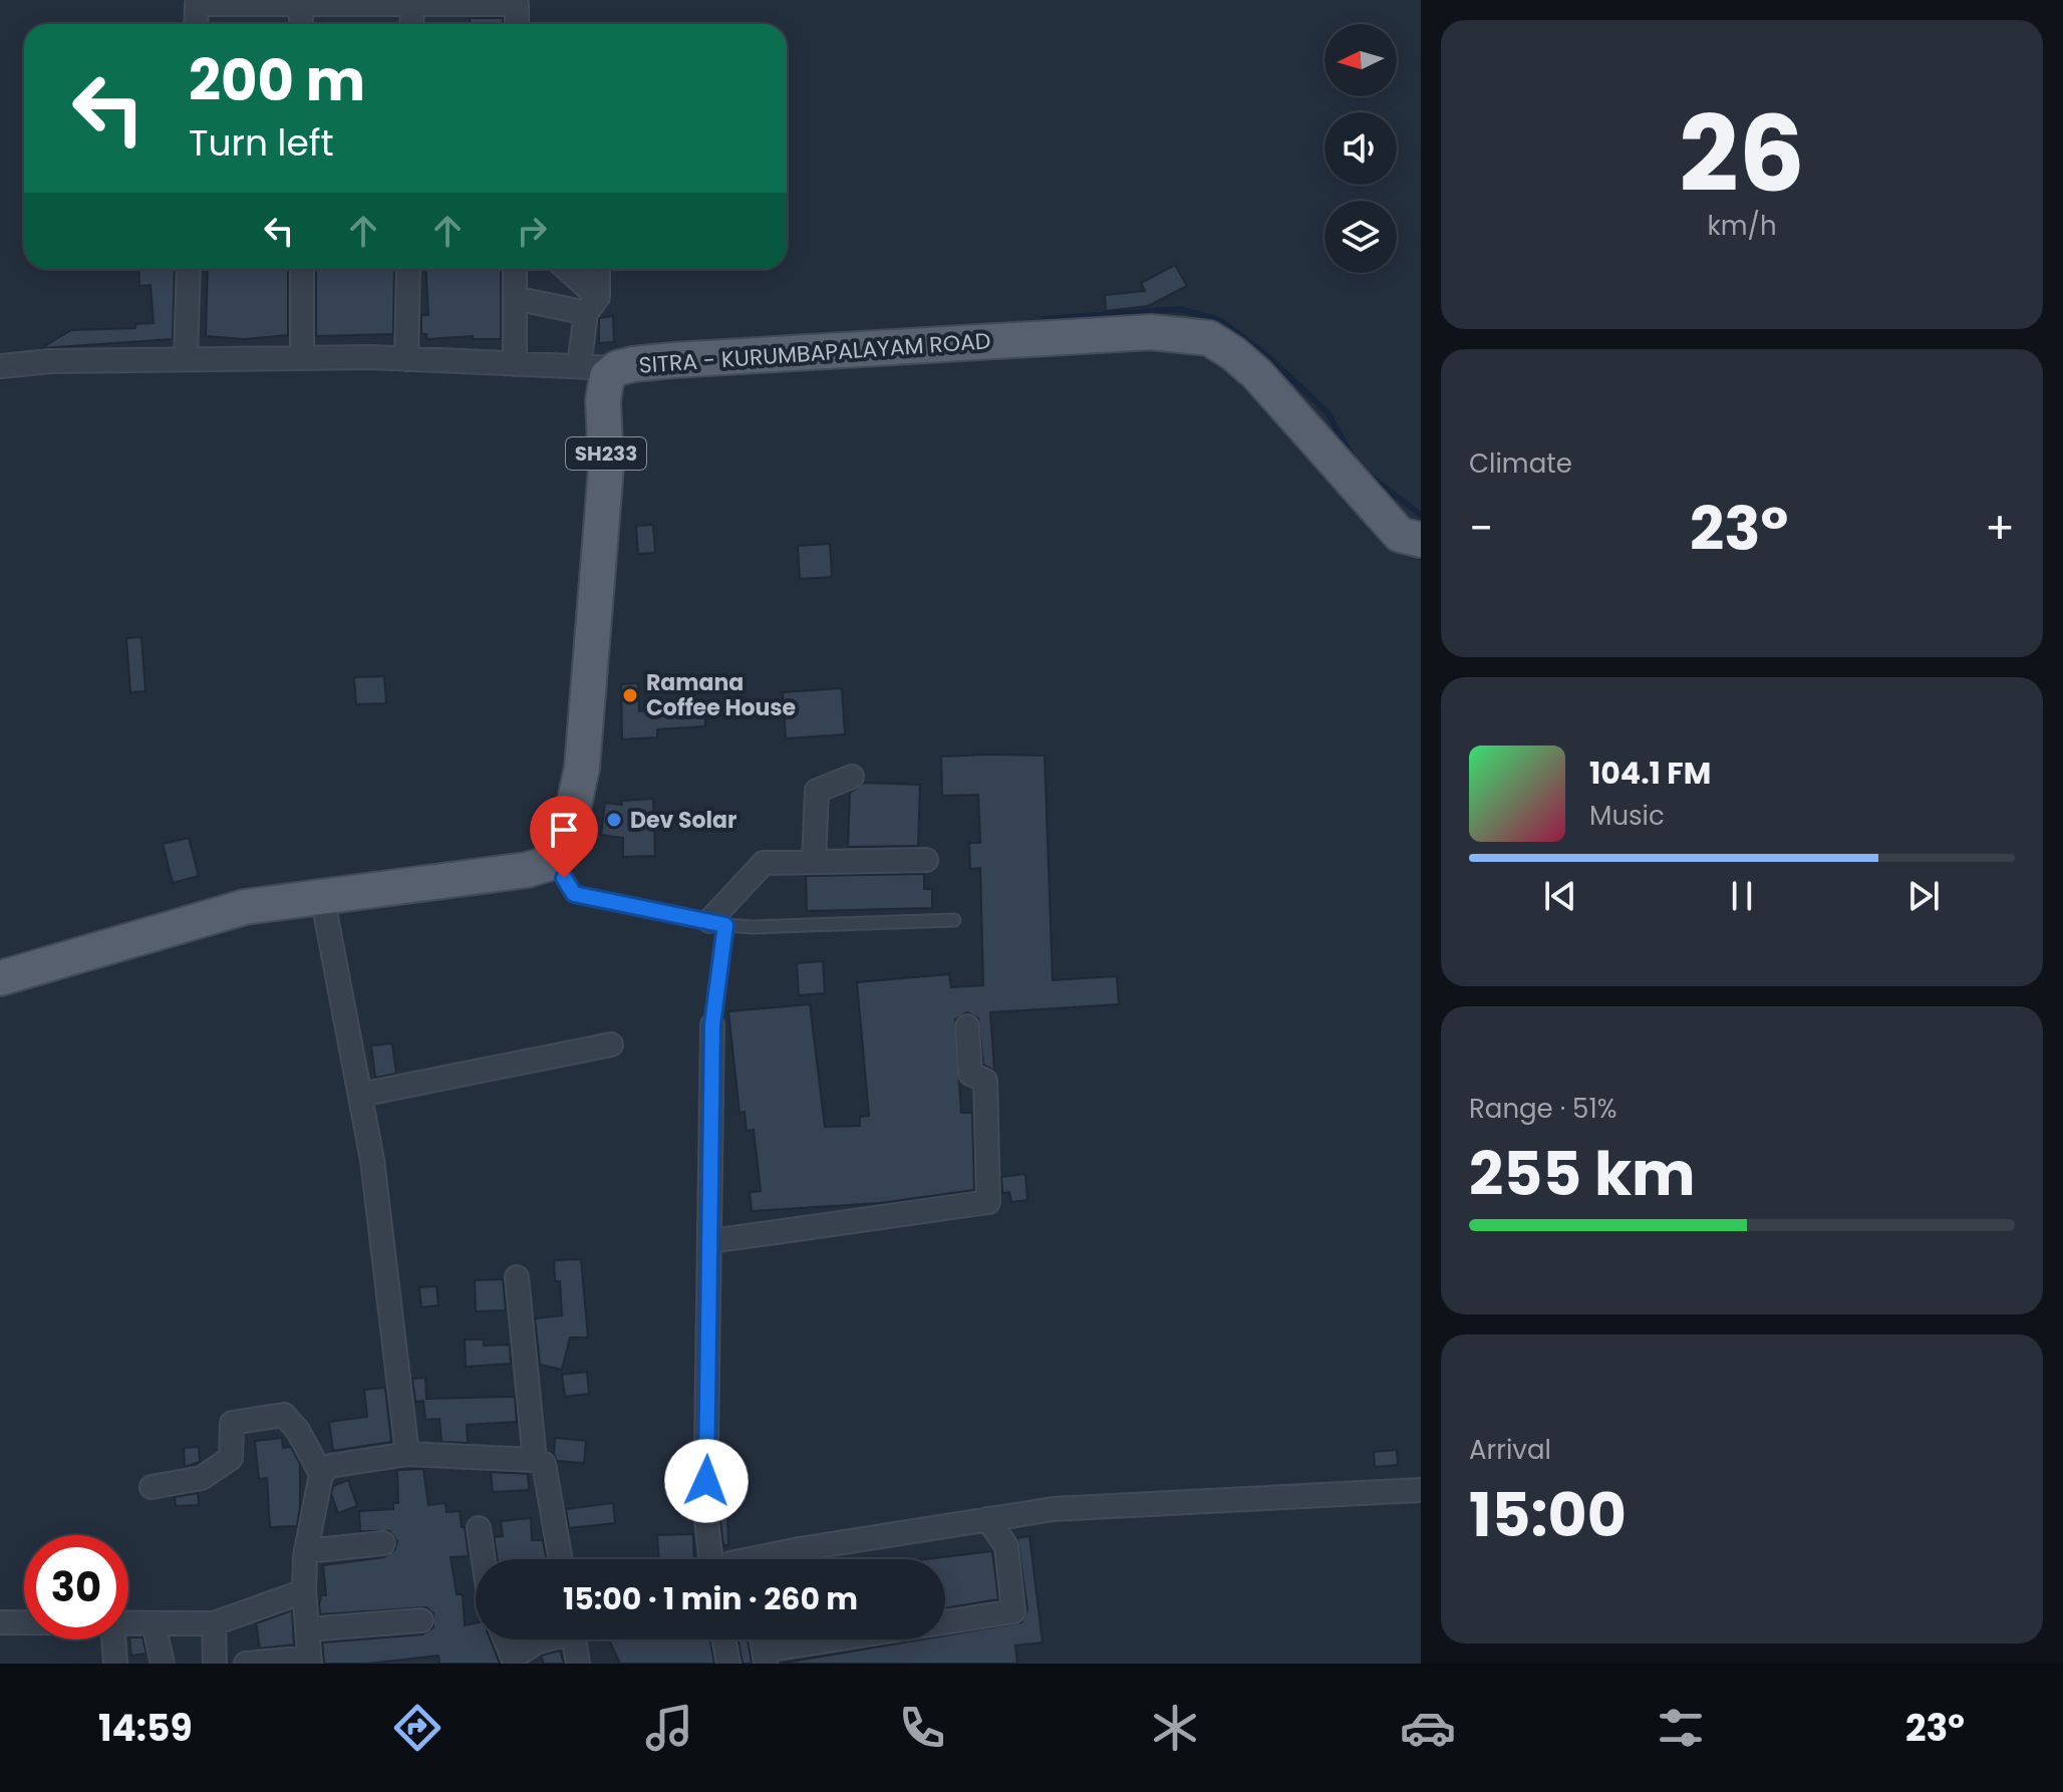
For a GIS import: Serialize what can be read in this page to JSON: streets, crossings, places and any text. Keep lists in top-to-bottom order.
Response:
{
  "streets": {
    "main road": ["SITRA - KURUMBAPALAYAM ROAD", "SH233"]
  },
  "places": ["Ramana Coffee House", "Dev Solar"],
  "north": "left",
  "page": {
    "tile": [
      ["26", "km/h"],
      "Climate",
      ["Range · 51%", "255 km"],
      ["Arrival", "15:00"]
    ],
    "turn": ["200 m", "Turn left"],
    "heat": ["−", "23°", "+"],
    "song": ["104.1 FM", "Music"],
    "limit": "30",
    "trip": "15:00 · 1 min · 260 m",
    "tabs": ["14:59", "23°"]
  }
}
